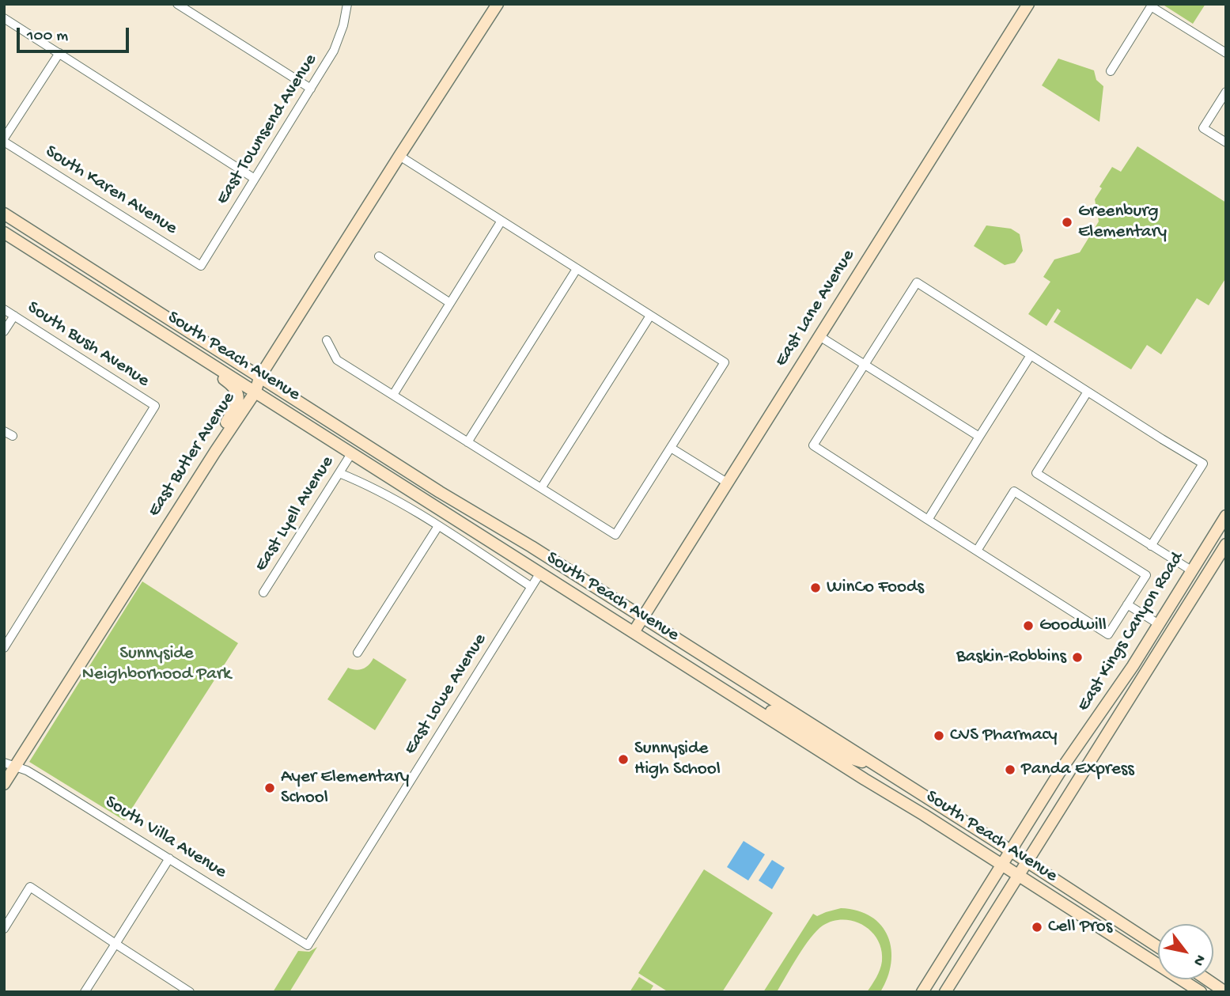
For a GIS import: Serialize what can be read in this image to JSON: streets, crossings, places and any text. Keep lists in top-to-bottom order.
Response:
{
  "streets": {
    "main road": [
      "East Lane Avenue",
      "South Peach Avenue",
      "East Butler Avenue",
      "East Kings Canyon Road"
    ],
    "street": [
      "East Townsend Avenue",
      "South Karen Avenue",
      "South Bush Avenue",
      "East Lyell Avenue",
      "East Lowe Avenue",
      "South Villa Avenue"
    ]
  },
  "crossings": [
    ["East Townsend Avenue", "South Karen Avenue"],
    ["East Lane Avenue", "South Peach Avenue"],
    ["South Peach Avenue", "East Butler Avenue"],
    ["South Peach Avenue", "East Lyell Avenue"],
    ["South Peach Avenue", "East Kings Canyon Road"],
    ["South Peach Avenue", "East Lowe Avenue"],
    ["East Butler Avenue", "South Villa Avenue"],
    ["East Lowe Avenue", "South Villa Avenue"]
  ],
  "parks": ["Sunnyside Neighborhood Park"],
  "places": [
    "Greenburg Elementary",
    "WinCo Foods",
    "Goodwill",
    "Baskin-Robbins",
    "CVS Pharmacy",
    "Sunnyside High School",
    "Panda Express",
    "Ayer Elementary School",
    "Cell Pros"
  ],
  "scale_bar": "100 m",
  "north": "bottom right"
}
